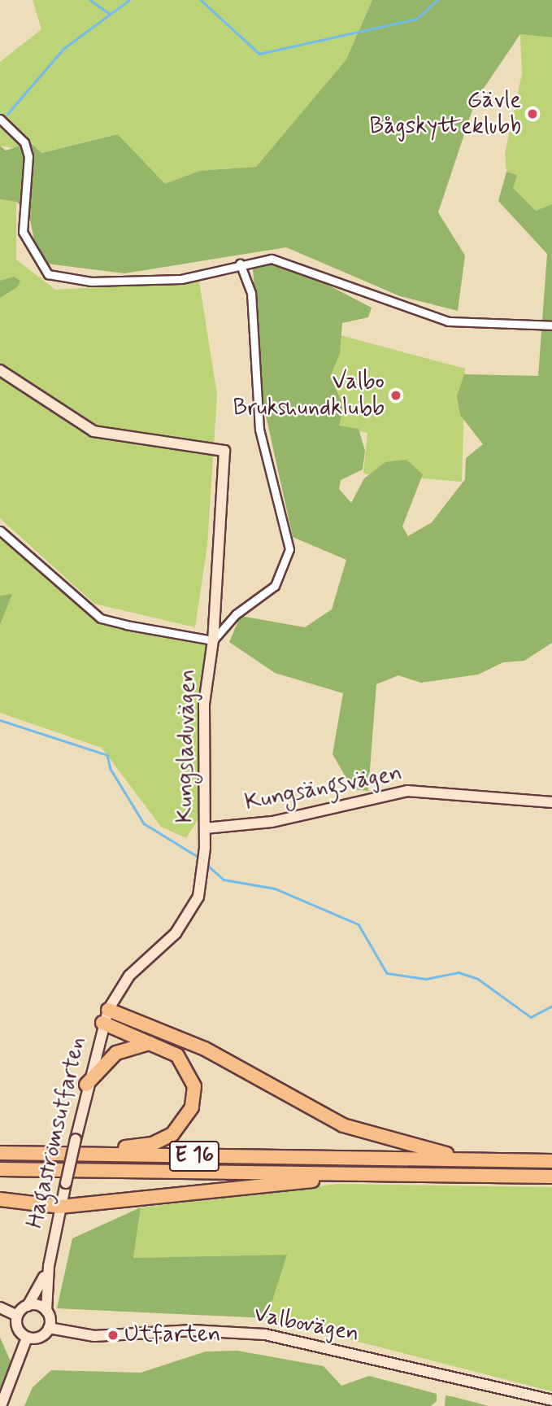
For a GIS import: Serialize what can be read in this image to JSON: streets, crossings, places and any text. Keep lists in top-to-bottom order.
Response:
{
  "streets": {
    "highway": ["E 16"],
    "street": [
      "Kungsladuvägen",
      "Kungsängsvägen",
      "Hagaströmsutfarten",
      "Valbovägen"
    ]
  },
  "crossings": [
    ["Kungsladuvägen", "Kungsängsvägen"],
    ["Kungsladuvägen", "Hagaströmsutfarten"],
    ["Hagaströmsutfarten", "Valbovägen"]
  ],
  "places": ["Gävle Bågskytteklubb", "Valbo Brukshundklubb", "Utfarten"]
}
